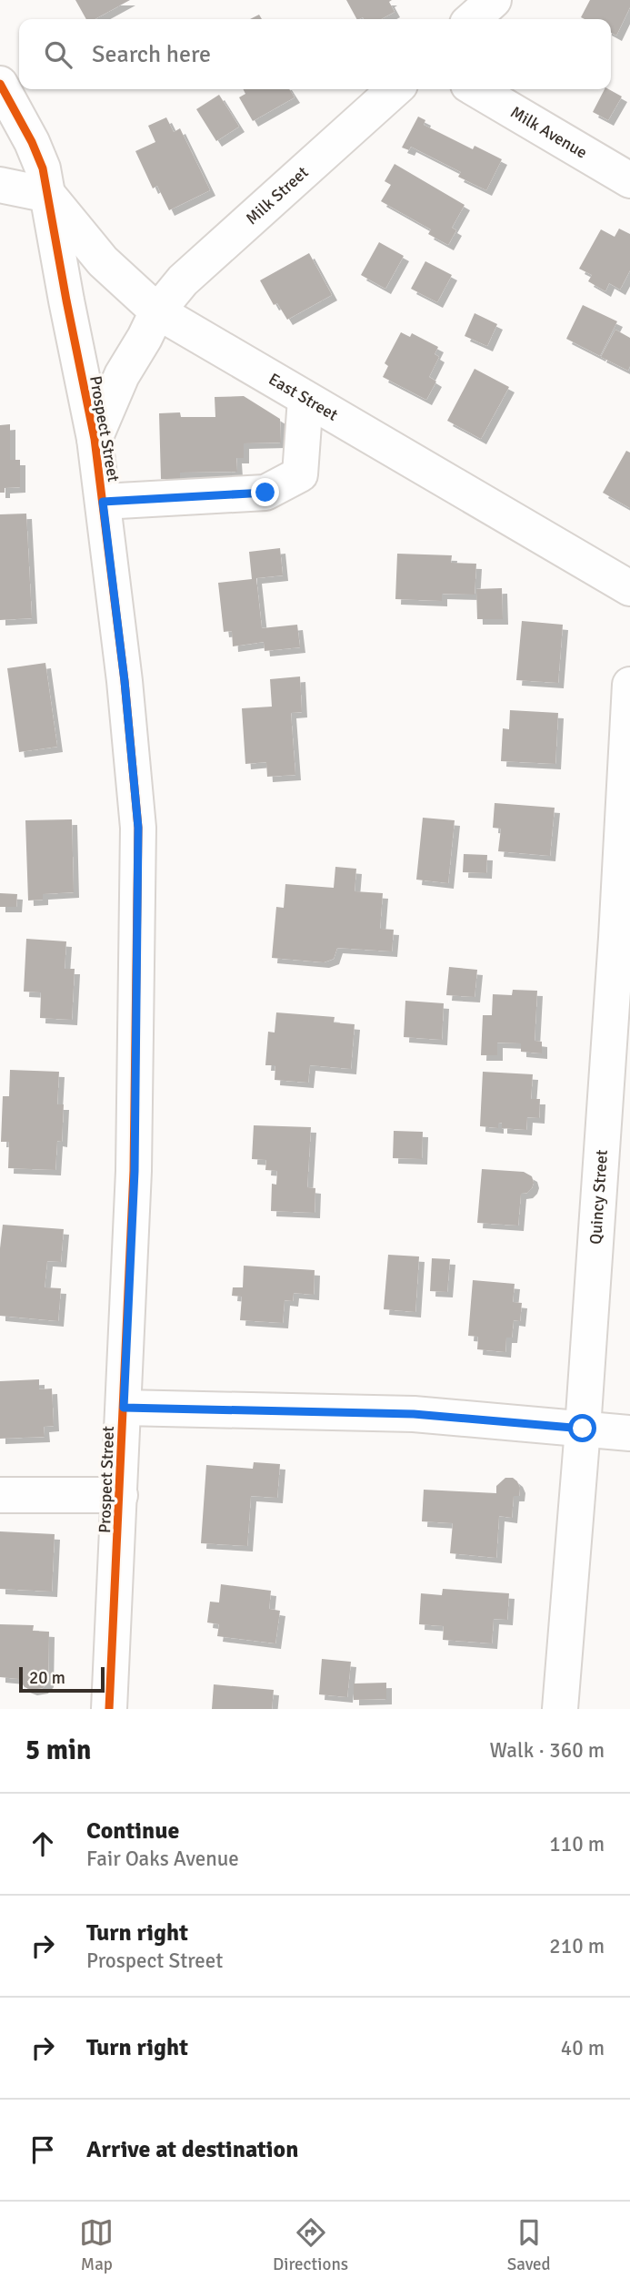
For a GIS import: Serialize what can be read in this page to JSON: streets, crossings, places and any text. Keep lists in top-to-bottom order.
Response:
{
  "streets": {
    "street": [
      "Milk Avenue",
      "Milk Street",
      "East Street",
      "Prospect Street",
      "Quincy Street"
    ]
  },
  "crossings": [
    ["Milk Street", "East Street"],
    ["Milk Street", "Prospect Street"],
    ["East Street", "Prospect Street"]
  ],
  "scale_bar": "20 m",
  "page": {
    "search": "Search here",
    "scale": "20 m",
    "heading": ["5 min", "Walk · 360 m"],
    "list": [
      ["Continue", "Fair Oaks Avenue", "110 m"],
      ["Turn right", "Prospect Street", "210 m"],
      ["Turn right", "40 m"],
      "Arrive at destination"
    ],
    "nav": ["Map", "Directions", "Saved"]
  }
}
